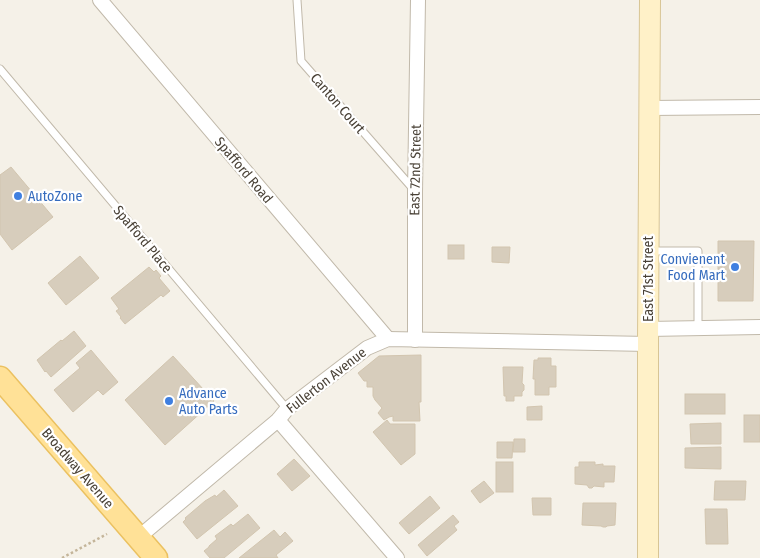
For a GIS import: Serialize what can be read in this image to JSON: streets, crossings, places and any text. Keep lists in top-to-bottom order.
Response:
{
  "streets": {
    "main road": ["East 71st Street", "Broadway Avenue"],
    "street": [
      "Spafford Road",
      "East 72nd Street",
      "Spafford Place",
      "Fullerton Avenue"
    ],
    "lane": ["Canton Court"]
  },
  "crossings": [
    ["Canton Court", "East 72nd Street"],
    ["Spafford Road", "Fullerton Avenue"],
    ["East 72nd Street", "Fullerton Avenue"],
    ["Spafford Place", "Fullerton Avenue"],
    ["East 71st Street", "Fullerton Avenue"],
    ["Fullerton Avenue", "Broadway Avenue"]
  ],
  "places": ["AutoZone", "Convienent Food Mart", "Advance Auto Parts"]
}
